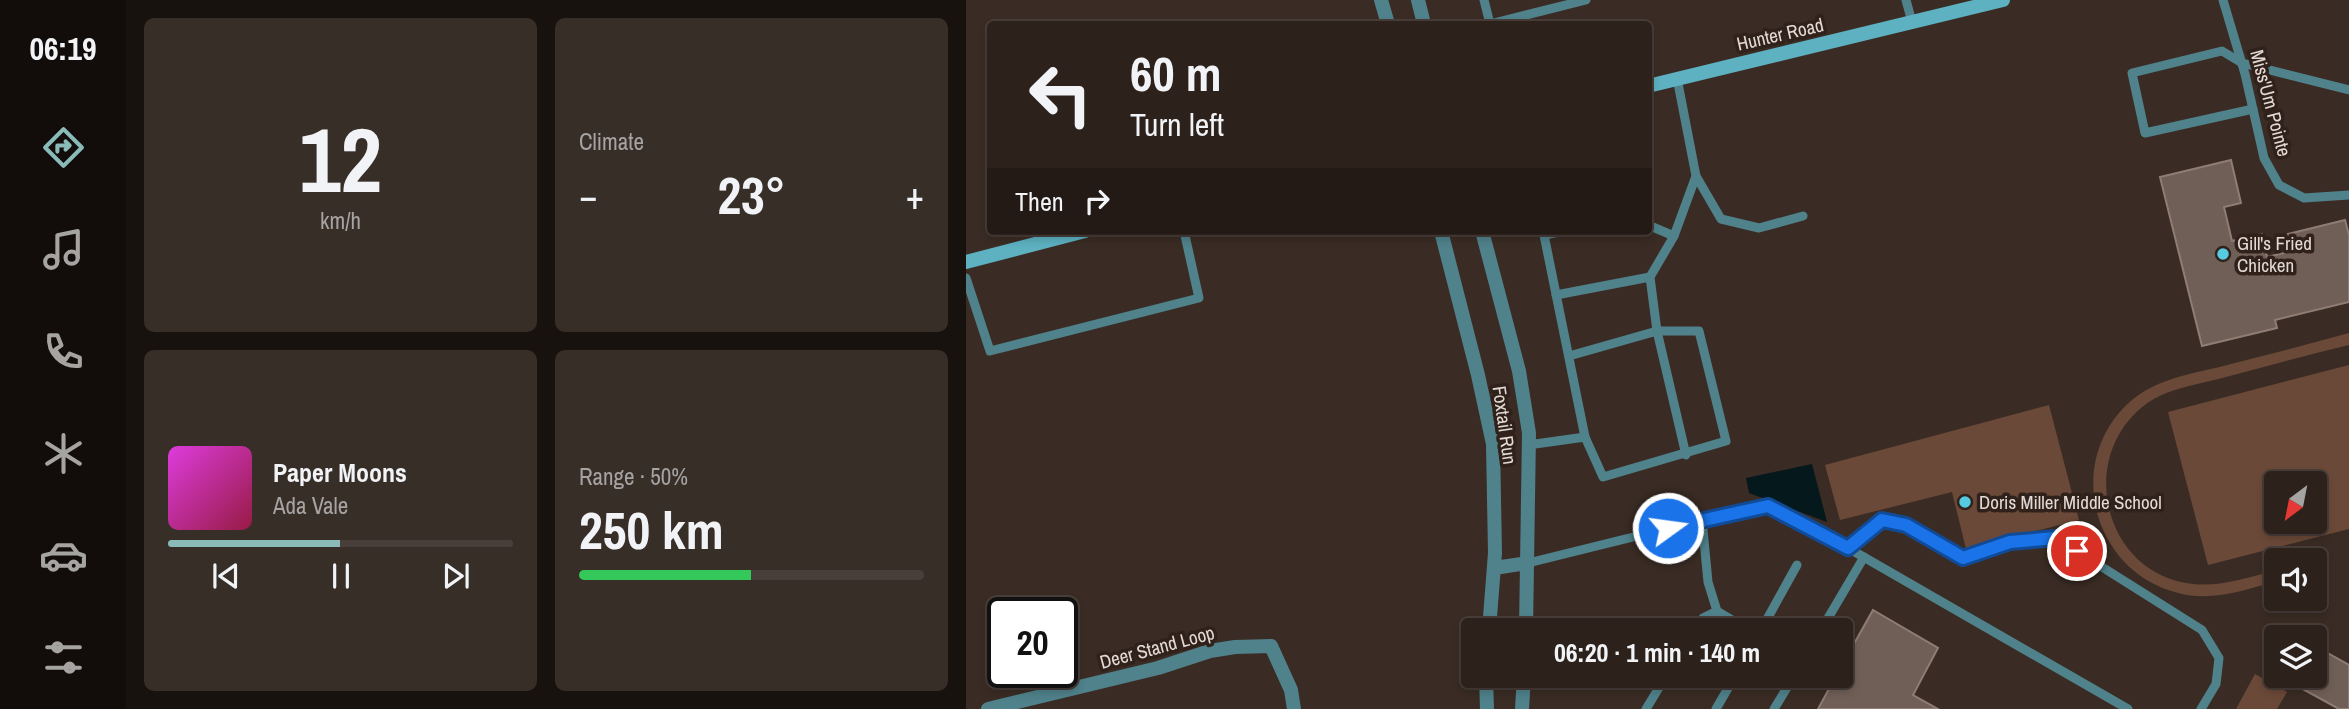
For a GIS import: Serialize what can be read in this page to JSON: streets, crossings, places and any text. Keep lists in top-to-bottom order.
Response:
{
  "streets": {
    "main road": ["Hunter Road"],
    "street": ["Foxtail Run", "Deer Stand Loop"],
    "lane": ["Miss'Um Pointe"]
  },
  "places": ["Gill's Fried Chicken", "Doris Miller Middle School"],
  "north": "bottom left",
  "page": {
    "tabs": "06:19",
    "tile": [
      ["12", "km/h"],
      "Climate",
      ["Range · 50%", "250 km"]
    ],
    "turn": ["60 m", "Turn left"],
    "heat": ["−", "23°", "+"],
    "then": "Then",
    "song": ["Paper Moons", "Ada Vale"],
    "limit": "20",
    "trip": "06:20 · 1 min · 140 m"
  }
}
